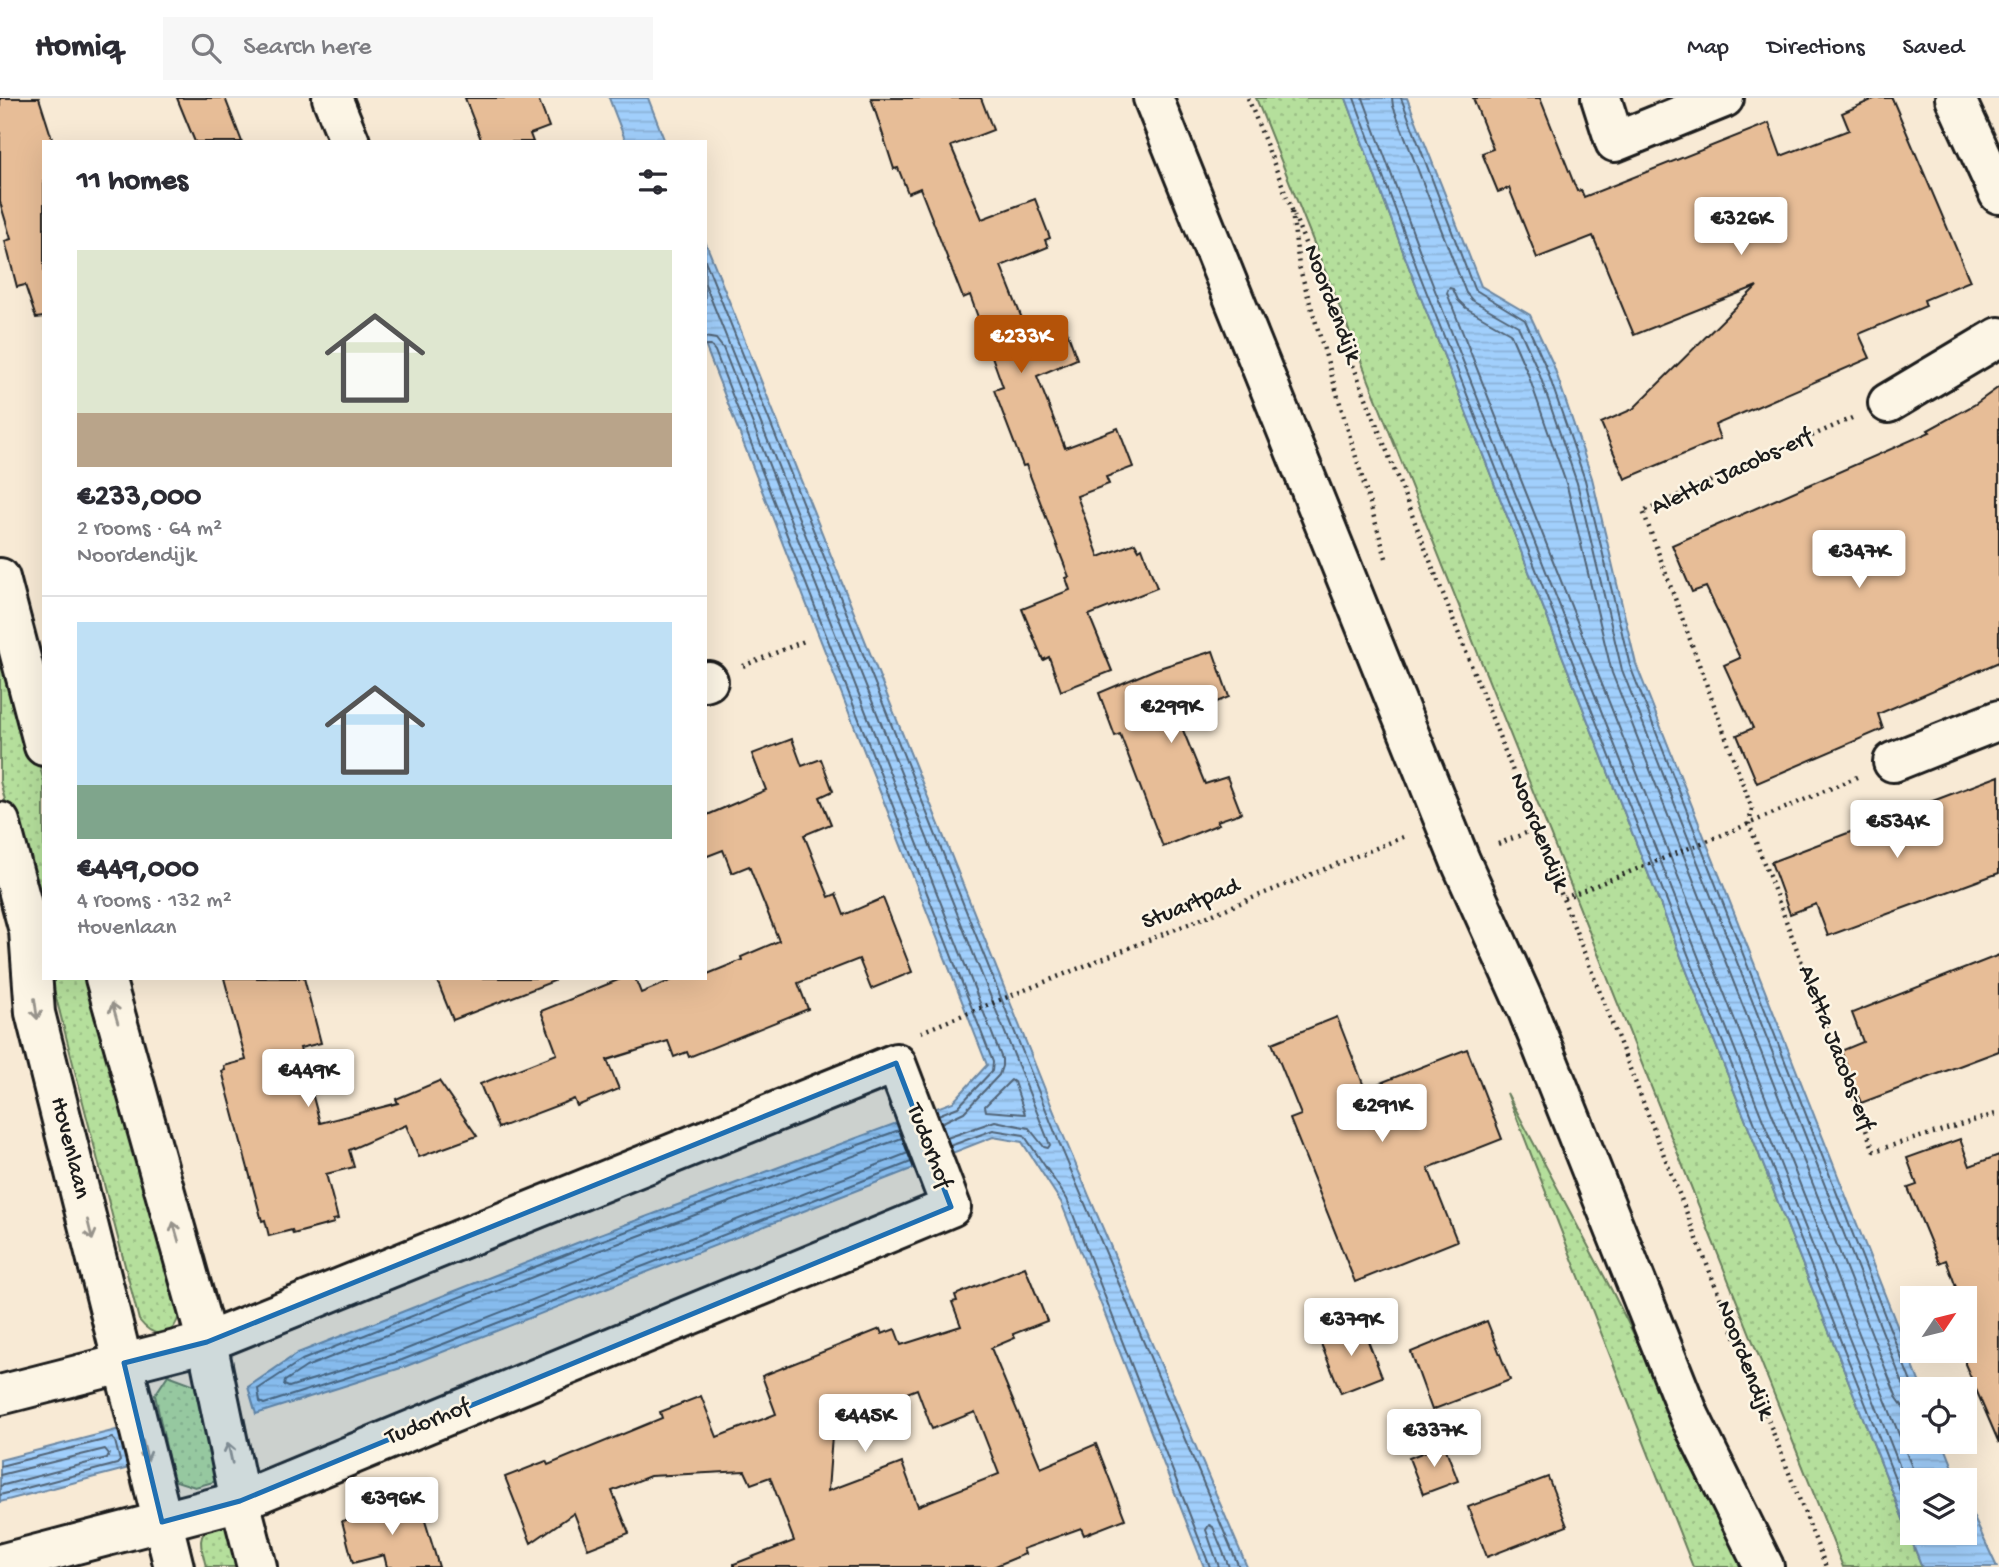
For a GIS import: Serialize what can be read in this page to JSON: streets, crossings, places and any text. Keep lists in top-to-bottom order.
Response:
{
  "streets": {
    "street": ["Tudorhof", "Hovenlaan"],
    "path": ["Noordendijk", "Aletta Jacobs-erf", "Stuartpad"]
  },
  "north": "top right",
  "page": {
    "header": "Homiq",
    "search": "Search here",
    "nav": ["Map", "Directions", "Saved"],
    "heading": "11 homes",
    "price": [
      "€326K",
      "€233K",
      "€347K",
      "€299K",
      "€534K",
      "€449K",
      "€291K",
      "€379K",
      "€445K",
      "€337K",
      "€396K"
    ],
    "list": [
      {
        "name": "€233,000",
        "note": "2 rooms · 64 m² · Noordendijk"
      },
      {
        "name": "€449,000",
        "note": "4 rooms · 132 m² · Hovenlaan"
      }
    ]
  }
}
